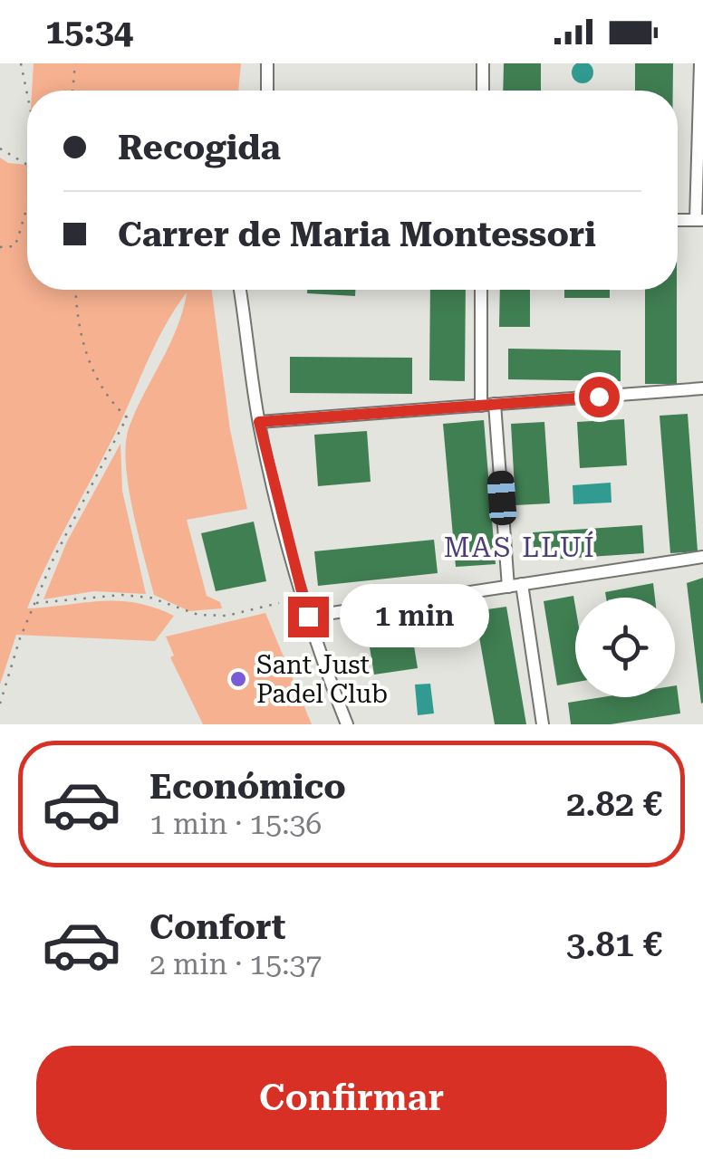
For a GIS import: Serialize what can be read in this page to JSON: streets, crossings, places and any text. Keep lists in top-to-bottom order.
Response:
{
  "districts": ["MAS LLUÍ"],
  "places": ["Sant Just Padel Club"],
  "page": {
    "status": "15:34",
    "banner": ["Recogida", "Carrer de Maria Montessori"],
    "bubble": "1 min",
    "list": [
      {
        "name": "Económico",
        "note": "1 min · 15:36",
        "value": "2.82 €"
      },
      {
        "name": "Confort",
        "note": "2 min · 15:37",
        "value": "3.81 €"
      }
    ],
    "buttons": "Confirmar"
  }
}
